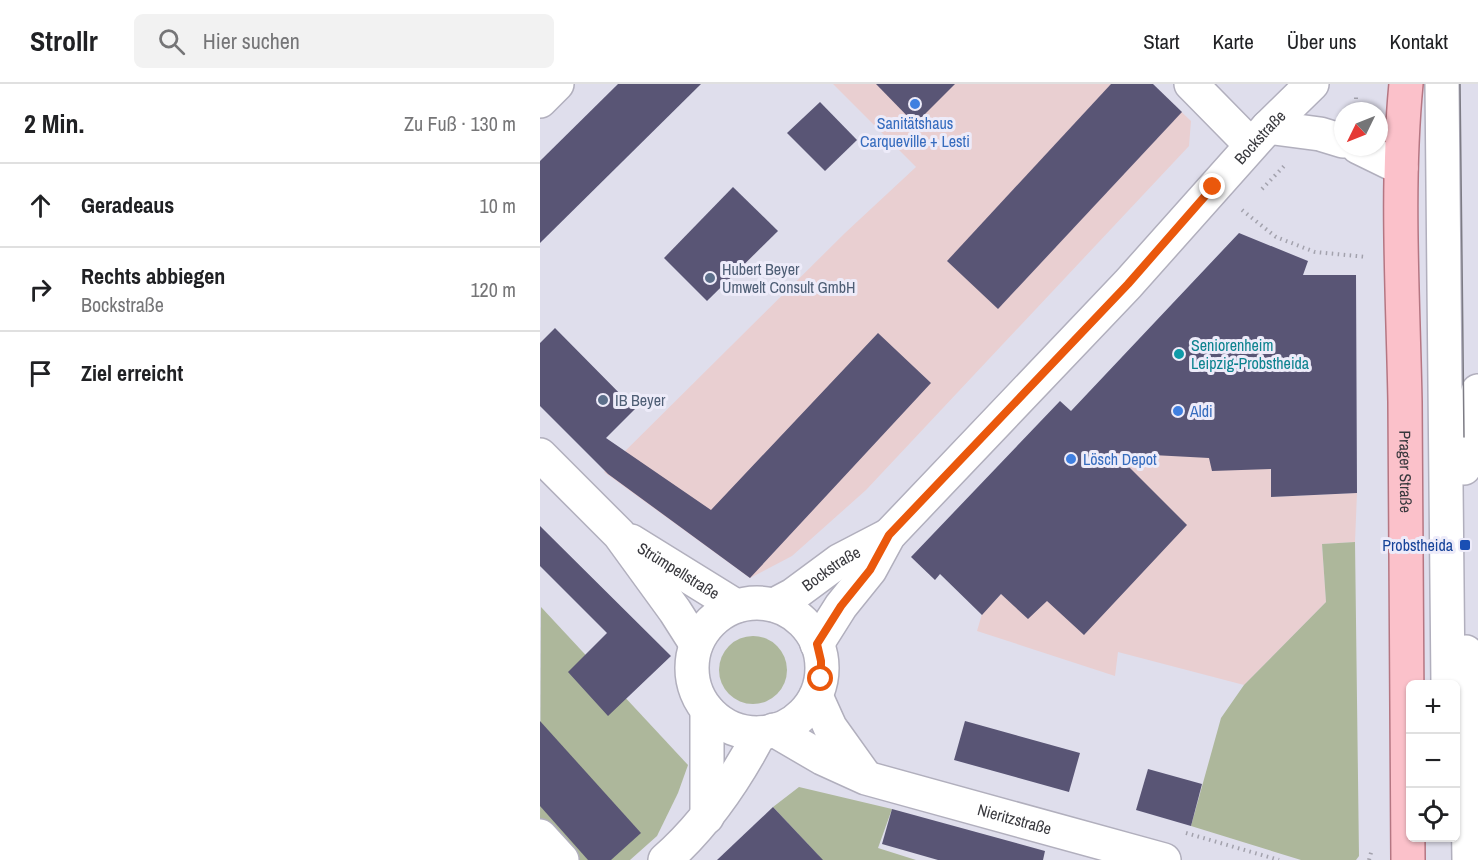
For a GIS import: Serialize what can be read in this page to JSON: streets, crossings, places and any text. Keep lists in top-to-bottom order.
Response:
{
  "streets": {
    "main road": ["Prager Straße"],
    "street": ["Bockstraße", "Strümpellstraße", "Nieritzstraße"]
  },
  "crossings": [
    ["Bockstraße", "Strümpellstraße"],
    ["Bockstraße", "Nieritzstraße"],
    ["Strümpellstraße", "Nieritzstraße"]
  ],
  "places": {
    "other": [
      "Sanitätshaus Carqueville + Lesti",
      "Hubert Beyer Umwelt Consult GmbH",
      "Seniorenheim Leipzig-Probstheida",
      "IB Beyer",
      "Aldi",
      "Lösch Depot"
    ],
    "transit": ["Probstheida"]
  },
  "north": "bottom left",
  "page": {
    "header": "Strollr",
    "search": "Hier suchen",
    "nav": [
      "Start",
      "Karte",
      "Über uns",
      "Kontakt"
    ],
    "heading": ["2 Min.", "Zu Fuß · 130 m"],
    "list": [
      ["Geradeaus", "10 m"],
      ["Rechts abbiegen", "Bockstraße", "120 m"],
      "Ziel erreicht"
    ],
    "map_buttons": ["+", "−"]
  }
}
